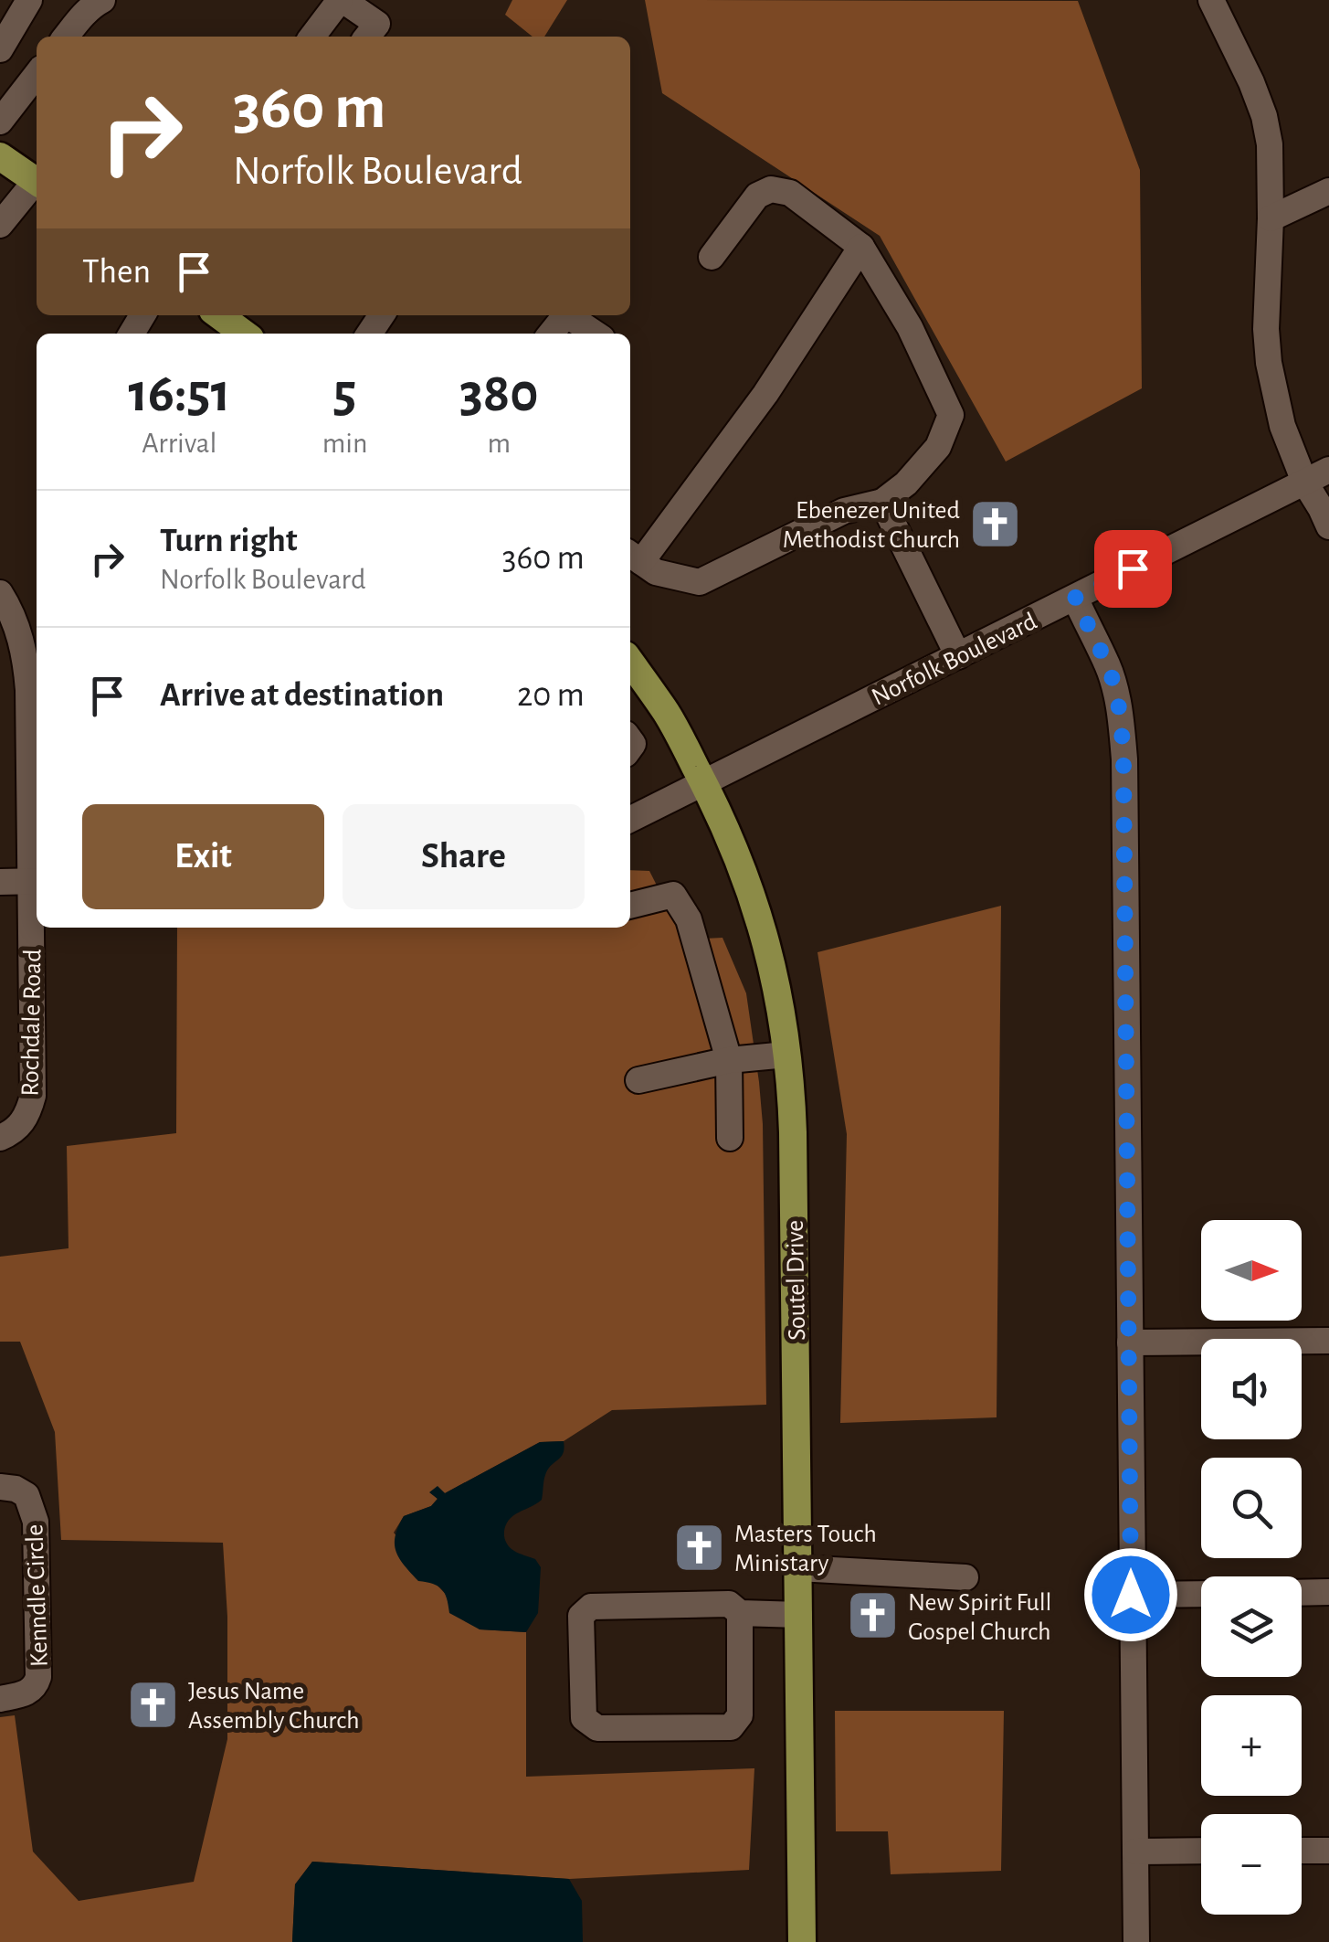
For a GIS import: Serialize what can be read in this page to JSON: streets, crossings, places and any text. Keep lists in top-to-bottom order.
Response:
{
  "streets": {
    "main road": ["Soutel Drive"],
    "street": ["Norfolk Boulevard", "Rochdale Road", "Kenndle Circle"]
  },
  "crossings": [
    ["Norfolk Boulevard", "Soutel Drive"]
  ],
  "places": {
    "church": [
      "Ebenezer United Methodist Church",
      "Masters Touch Ministary",
      "New Spirit Full Gospel Church",
      "Jesus Name Assembly Church"
    ]
  },
  "north": "right",
  "page": {
    "turn": ["360 m", "Norfolk Boulevard"],
    "then": "Then",
    "eta": [
      "16:51",
      "Arrival",
      "5",
      "min",
      "380",
      "m"
    ],
    "list": [
      {
        "name": "Turn right",
        "note": "Norfolk Boulevard",
        "value": "360 m"
      },
      {
        "name": "Arrive at destination",
        "value": "20 m"
      }
    ],
    "buttons": ["Exit", "Share"],
    "map_buttons": ["+", "−"]
  }
}
